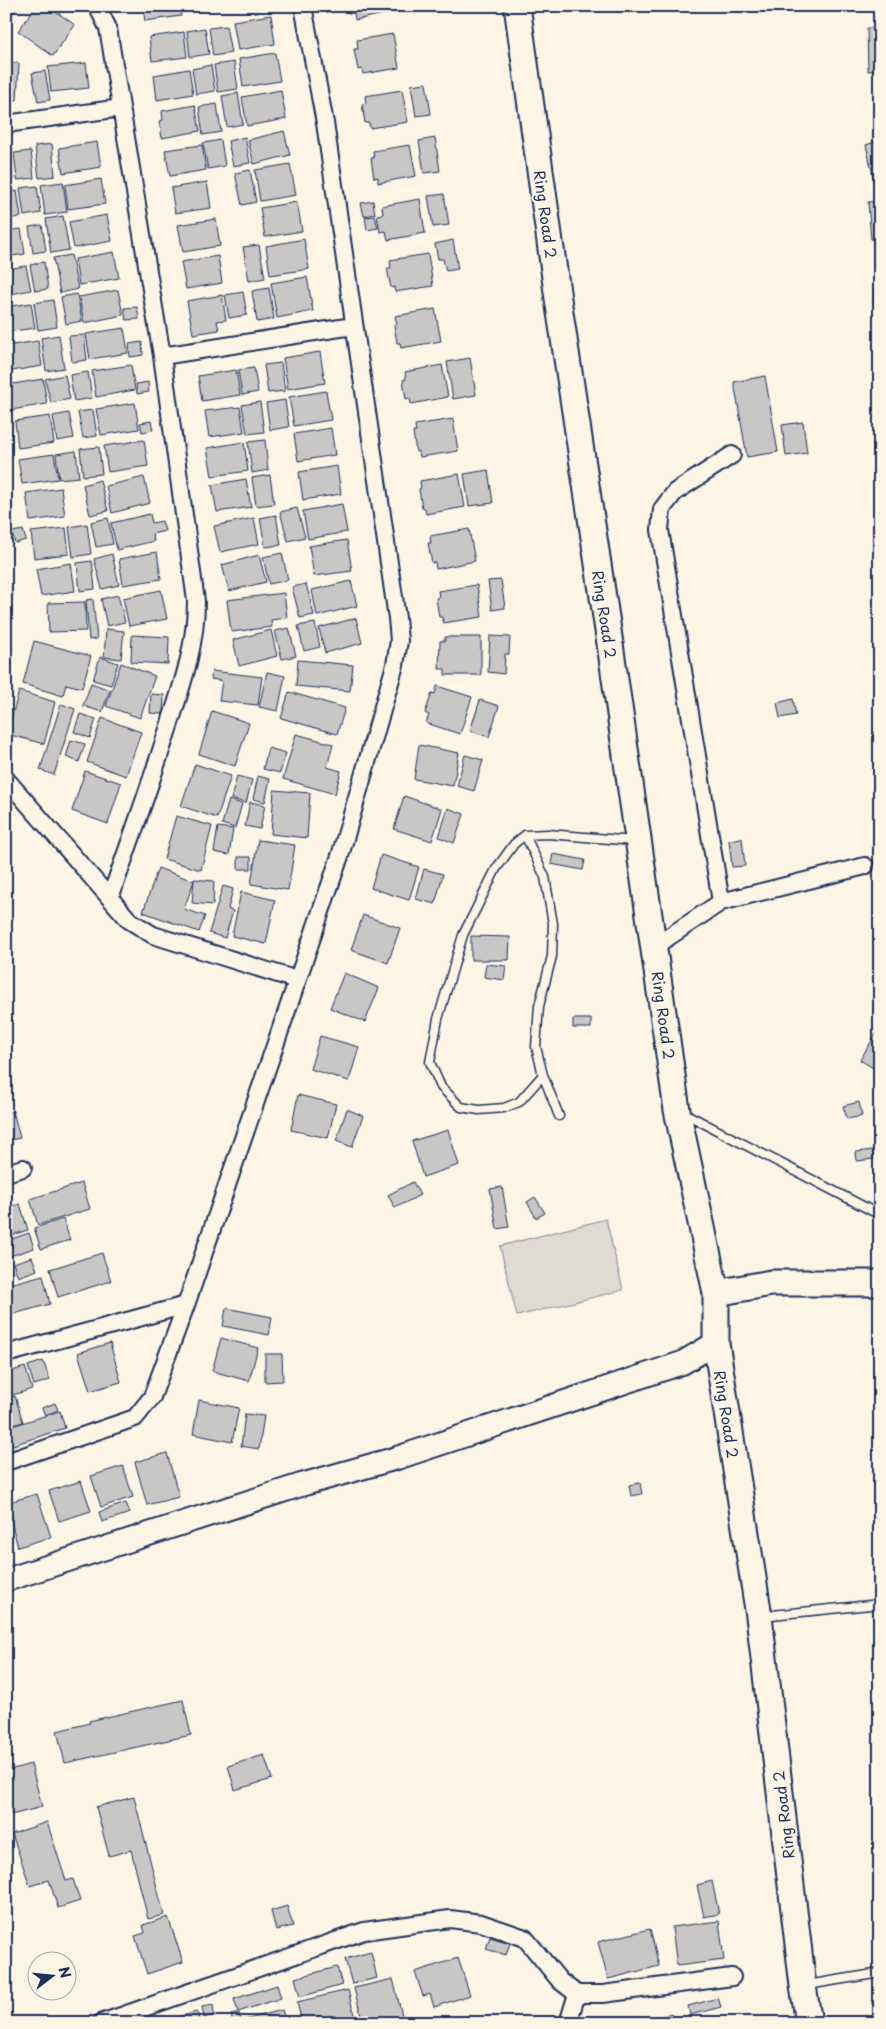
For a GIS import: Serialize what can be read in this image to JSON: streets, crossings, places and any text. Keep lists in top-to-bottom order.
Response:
{
  "streets": {
    "main road": ["Ring Road 2"]
  },
  "north": "right"
}
